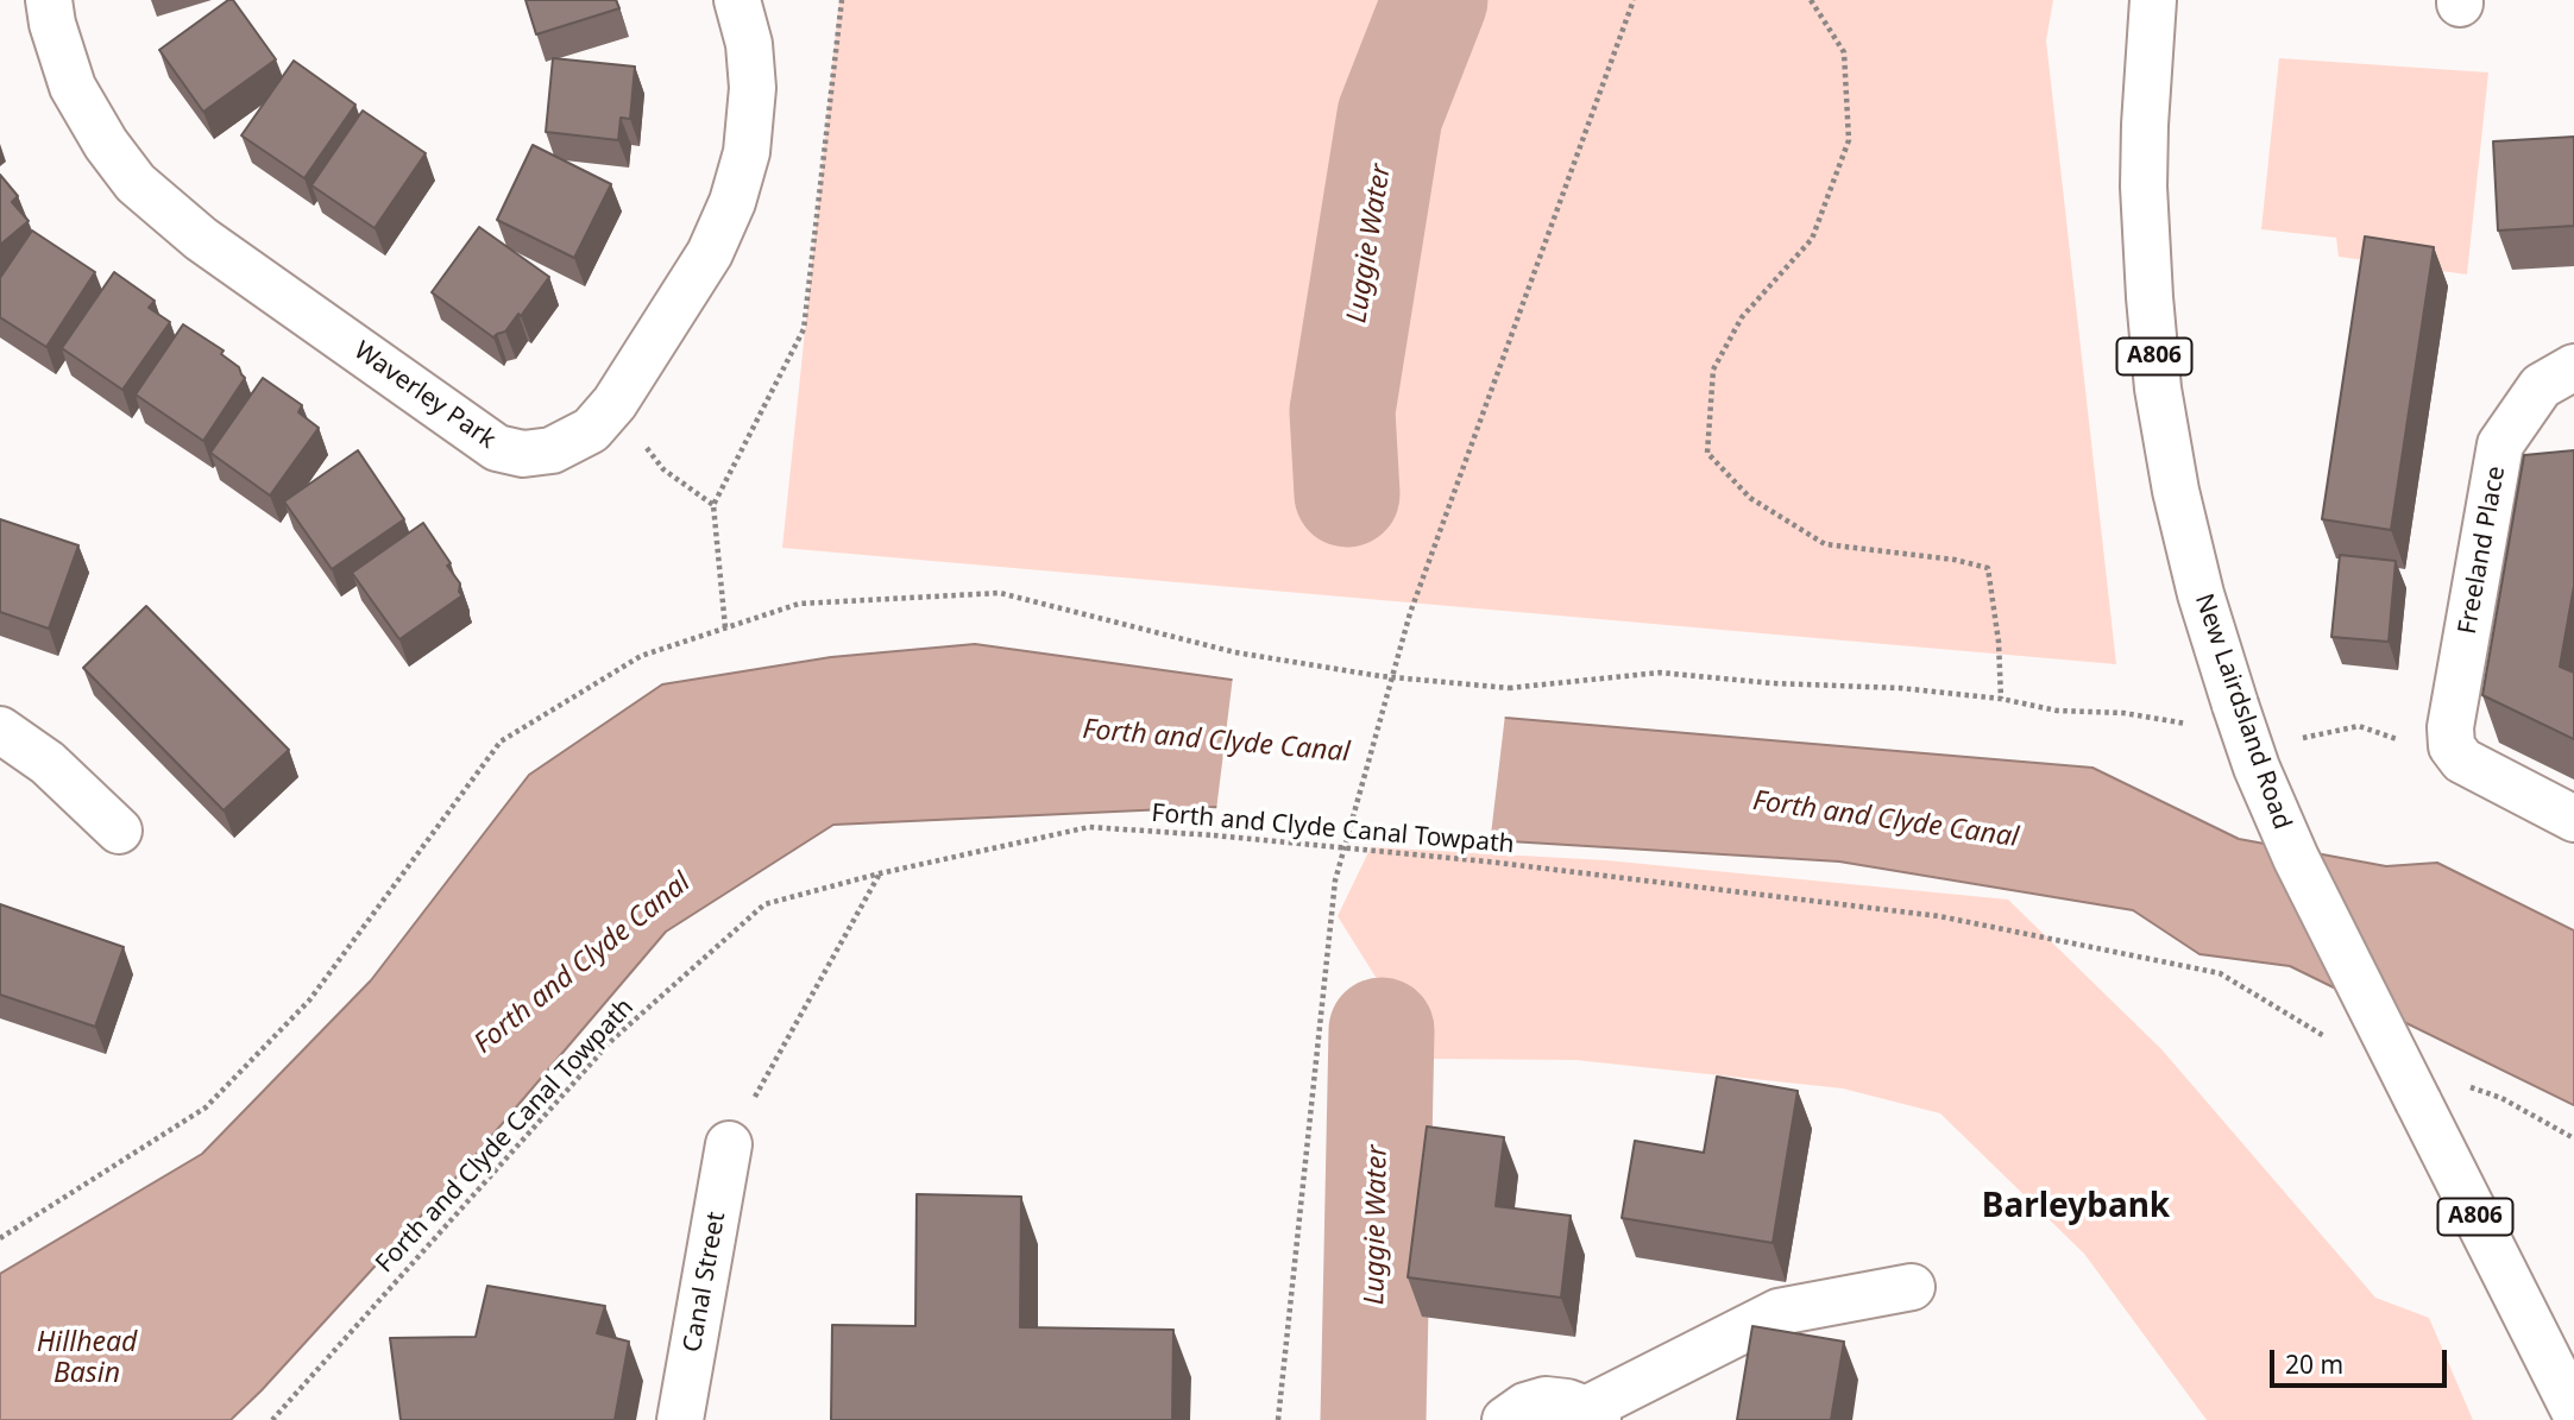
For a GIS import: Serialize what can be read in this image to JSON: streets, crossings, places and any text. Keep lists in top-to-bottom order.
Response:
{
  "streets": {
    "street": [
      "A806",
      "Waverley Park",
      "Freeland Place",
      "New Lairdsland Road",
      "Canal Street"
    ],
    "path": ["Forth and Clyde Canal Towpath"]
  },
  "districts": ["Barleybank"],
  "water": ["Luggie Water", "Forth and Clyde Canal", "Hillhead Basin"],
  "scale_bar": "20 m"
}
